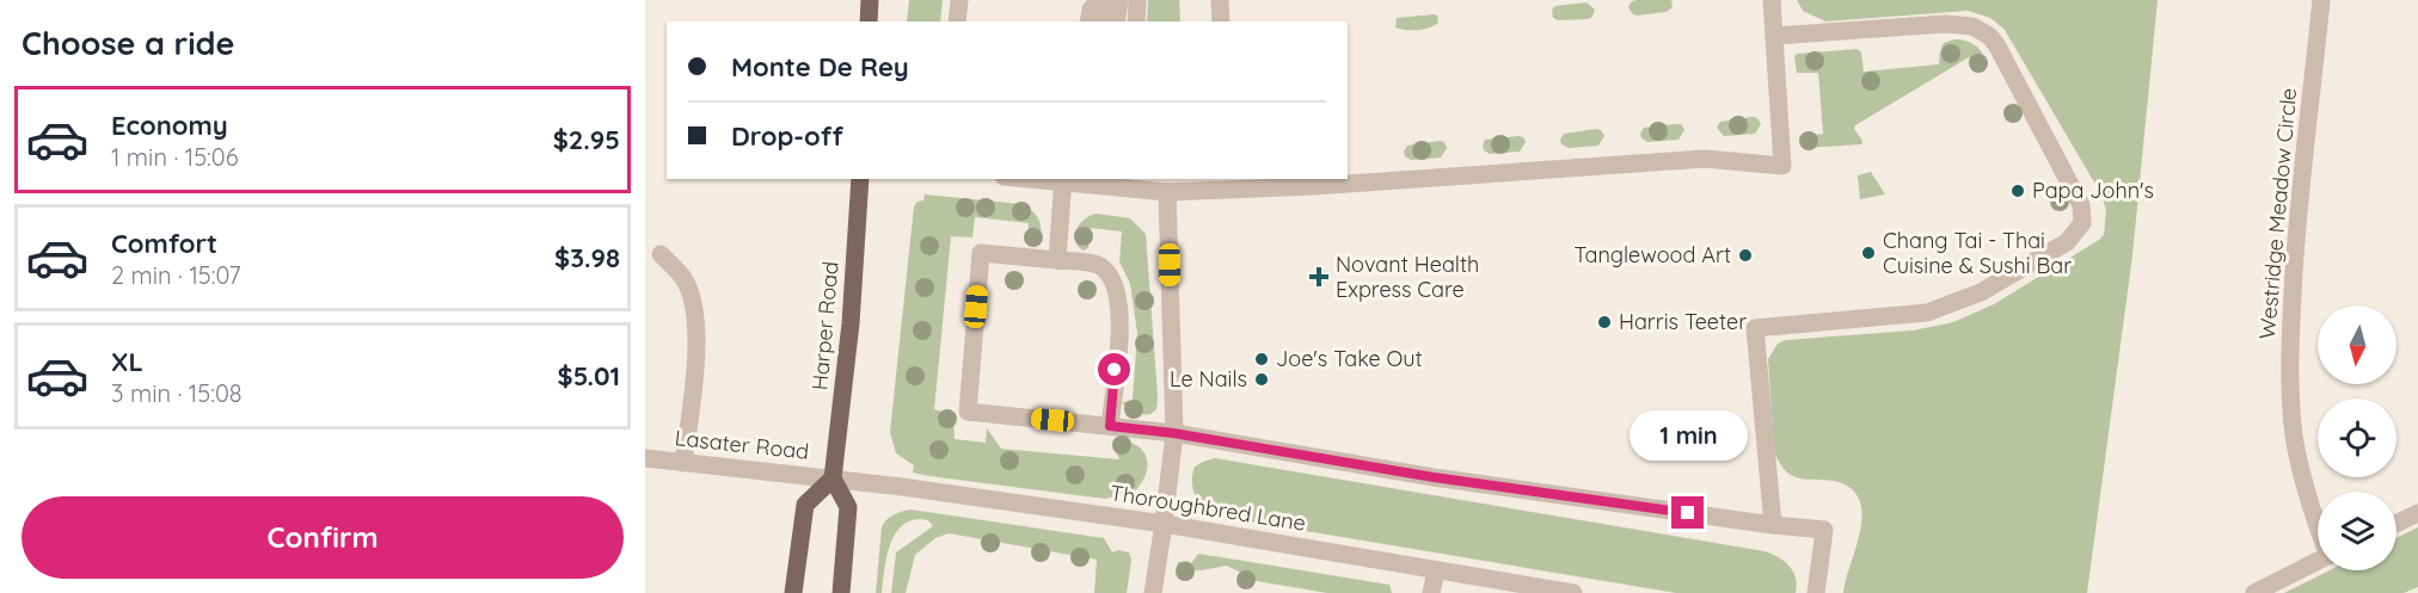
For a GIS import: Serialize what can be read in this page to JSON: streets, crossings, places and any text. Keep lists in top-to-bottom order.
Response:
{
  "streets": {
    "main road": ["Harper Road"],
    "street": ["Westridge Meadow Circle", "Lasater Road", "Thoroughbred Lane"]
  },
  "crossings": [
    ["Harper Road", "Lasater Road"],
    ["Harper Road", "Thoroughbred Lane"],
    ["Lasater Road", "Thoroughbred Lane"]
  ],
  "places": {
    "other": [
      "Papa John's",
      "Chang Tai - Thai Cuisine & Sushi Bar",
      "Tanglewood Art",
      "Harris Teeter",
      "Joe's Take Out",
      "Le Nails"
    ],
    "health": ["Novant Health Express Care"]
  },
  "north": "bottom",
  "page": {
    "heading": "Choose a ride",
    "banner": ["Monte De Rey", "Drop-off"],
    "list": [
      {
        "name": "Economy",
        "note": "1 min · 15:06",
        "value": "$2.95"
      },
      {
        "name": "Comfort",
        "note": "2 min · 15:07",
        "value": "$3.98"
      },
      {
        "name": "XL",
        "note": "3 min · 15:08",
        "value": "$5.01"
      }
    ],
    "bubble": "1 min",
    "buttons": "Confirm"
  }
}
